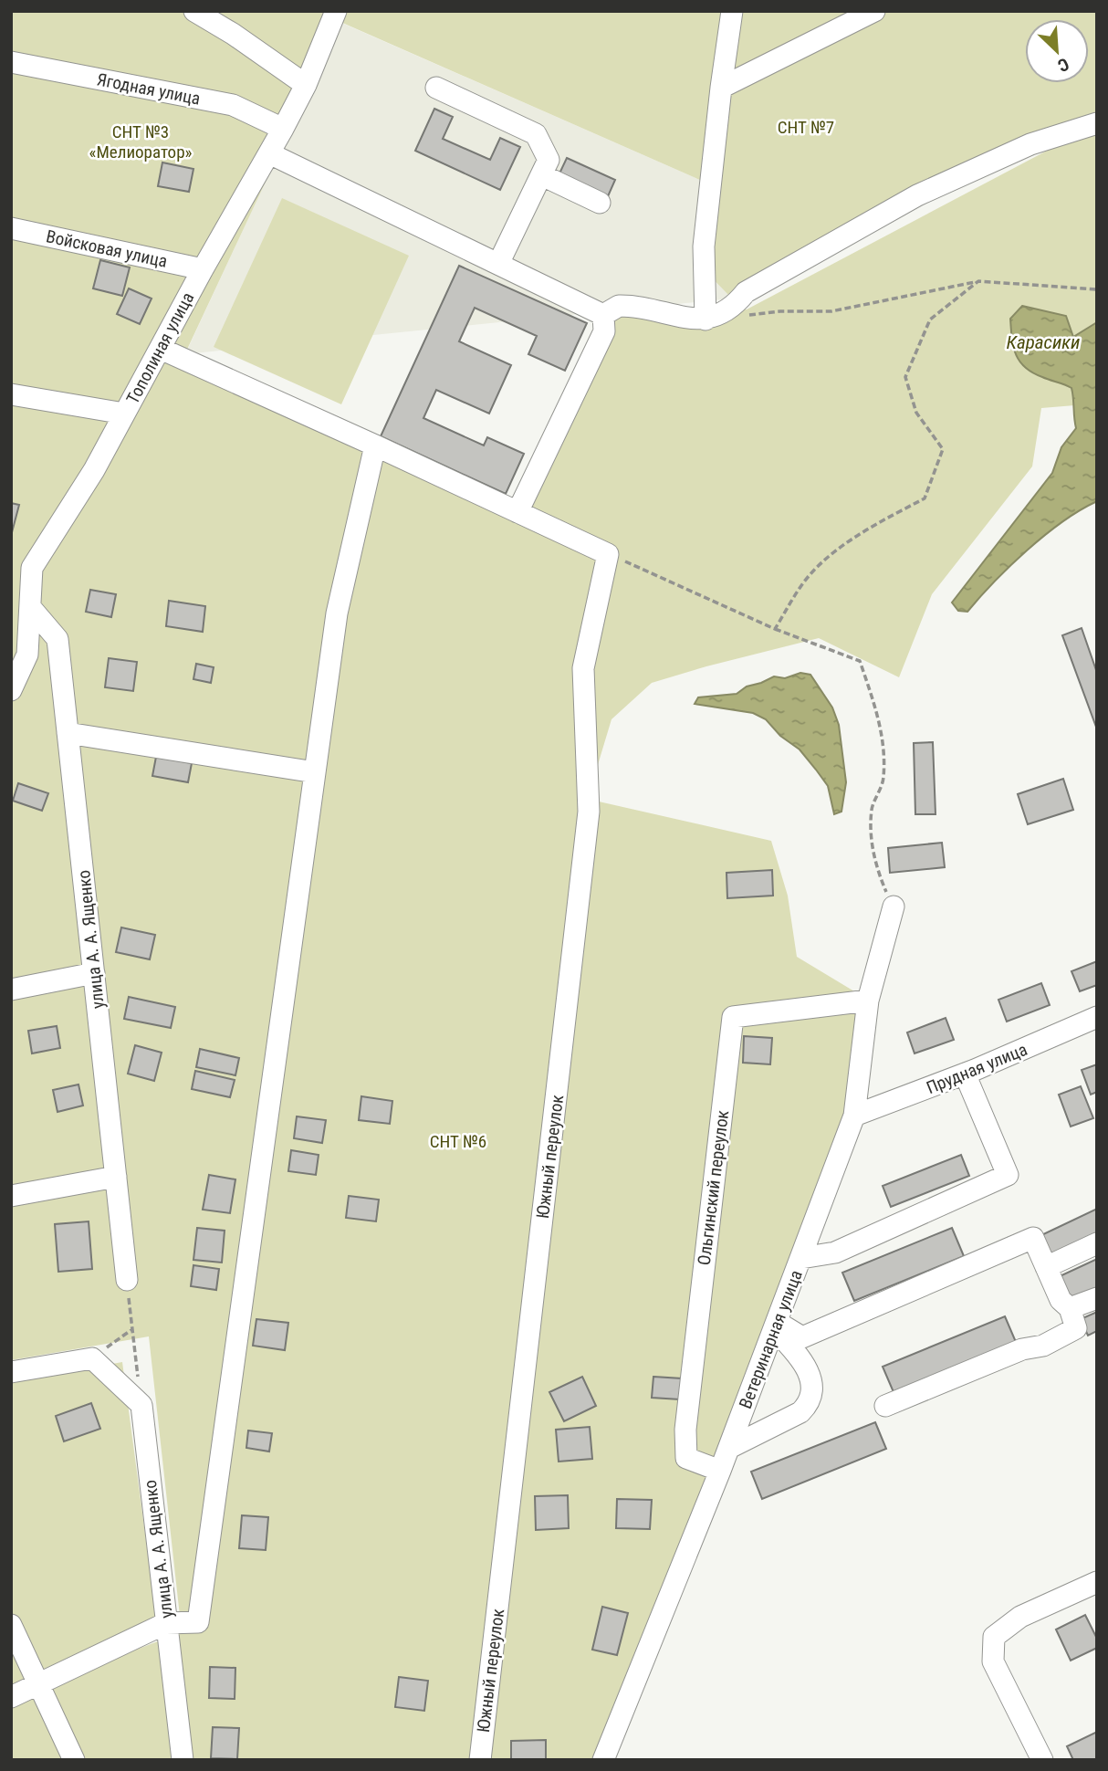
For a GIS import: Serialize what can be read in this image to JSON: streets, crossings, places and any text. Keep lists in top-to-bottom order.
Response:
{
  "streets": {
    "street": [
      "Ягодная улица",
      "Войсковая улица",
      "Тополиная улица",
      "улица А. А. Ященко",
      "Прудная улица",
      "Южный переулок",
      "Ольгинский переулок",
      "Ветеринарная улица"
    ]
  },
  "crossings": [
    ["Ягодная улица", "Тополиная улица"],
    ["Войсковая улица", "Тополиная улица"],
    ["Тополиная улица", "улица А. А. Ященко"],
    ["Прудная улица", "Ветеринарная улица"],
    ["Ольгинский переулок", "Ветеринарная улица"]
  ],
  "water": ["Карасики"],
  "parks": ["СНТ №7", "СНТ №3 «Мелиоратор»", "СНТ №6"],
  "north": "bottom right"
}
